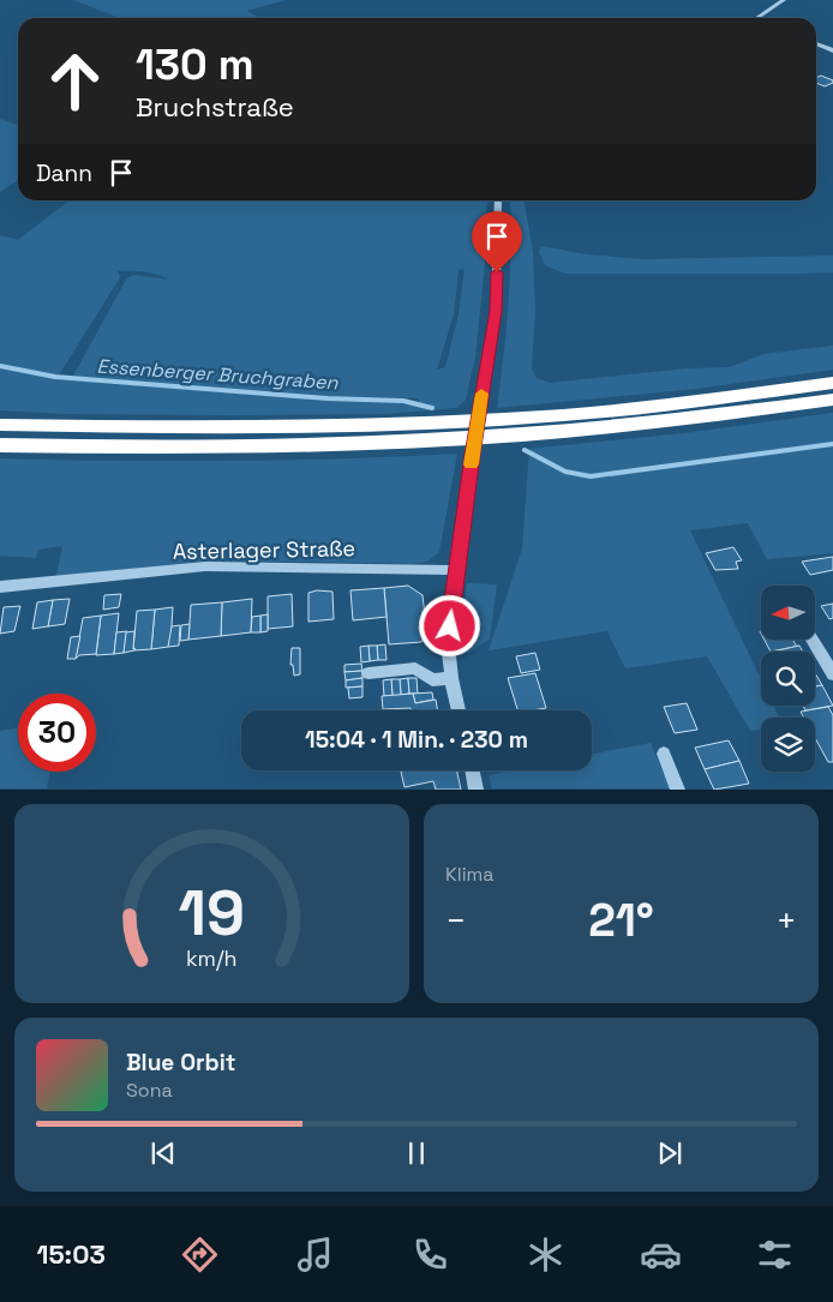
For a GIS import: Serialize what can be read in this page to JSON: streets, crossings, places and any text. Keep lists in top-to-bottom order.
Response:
{
  "streets": {
    "street": ["Asterlager Straße"]
  },
  "water": ["Essenberger Bruchgraben"],
  "north": "left",
  "page": {
    "turn": ["130 m", "Bruchstraße"],
    "then": "Dann",
    "limit": "30",
    "trip": "15:04 · 1 Min. · 230 m",
    "tile": "Klima",
    "heat": ["−", "21°", "+"],
    "song": ["Blue Orbit", "Sona"],
    "tabs": "15:03",
    "gauge": ["19", "km/h"]
  }
}
